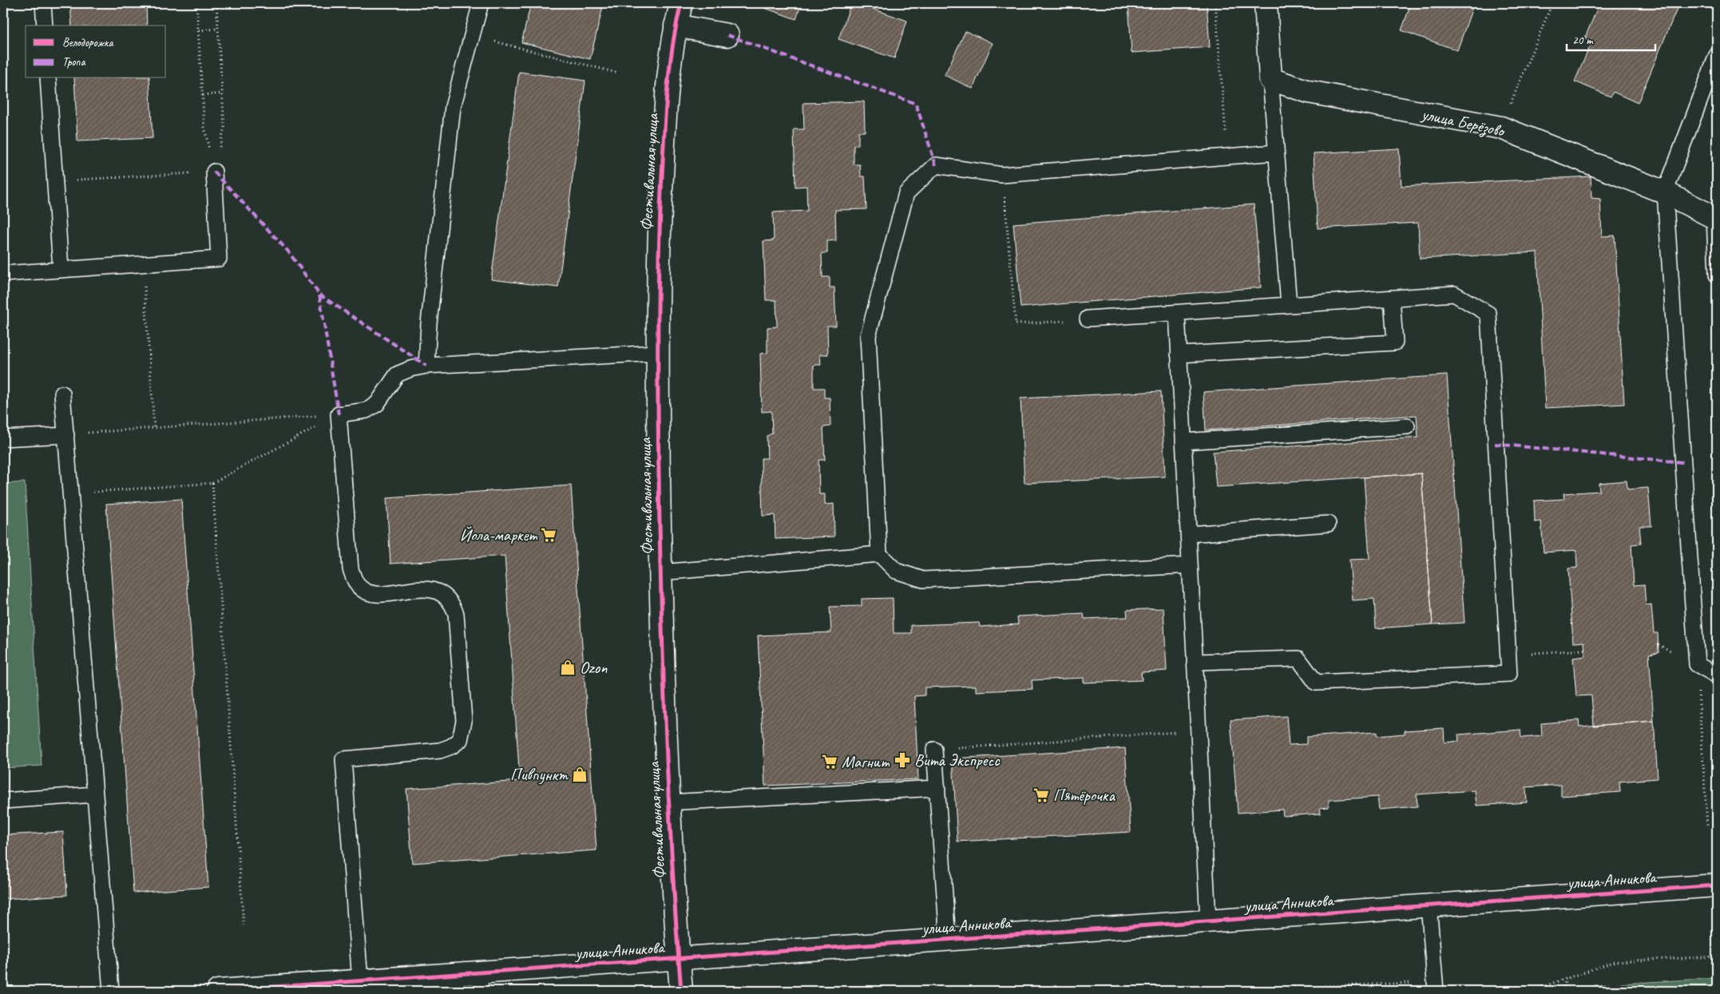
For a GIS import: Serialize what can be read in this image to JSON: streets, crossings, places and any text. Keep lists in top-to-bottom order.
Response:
{
  "streets": {
    "street": ["улица Берёзово", "Фестивальная улица", "улица Анникова"]
  },
  "crossings": [
    ["Фестивальная улица", "улица Анникова"]
  ],
  "places": {
    "supermarket": ["Йола-маркет", "Магнит", "Пятёрочка"],
    "shop": ["Ozon", "Пивпункт"],
    "pharmacy": ["Вита Экспресс"]
  },
  "legend": ["Велодорожка", "Тропа"],
  "scale_bar": "20 m"
}
